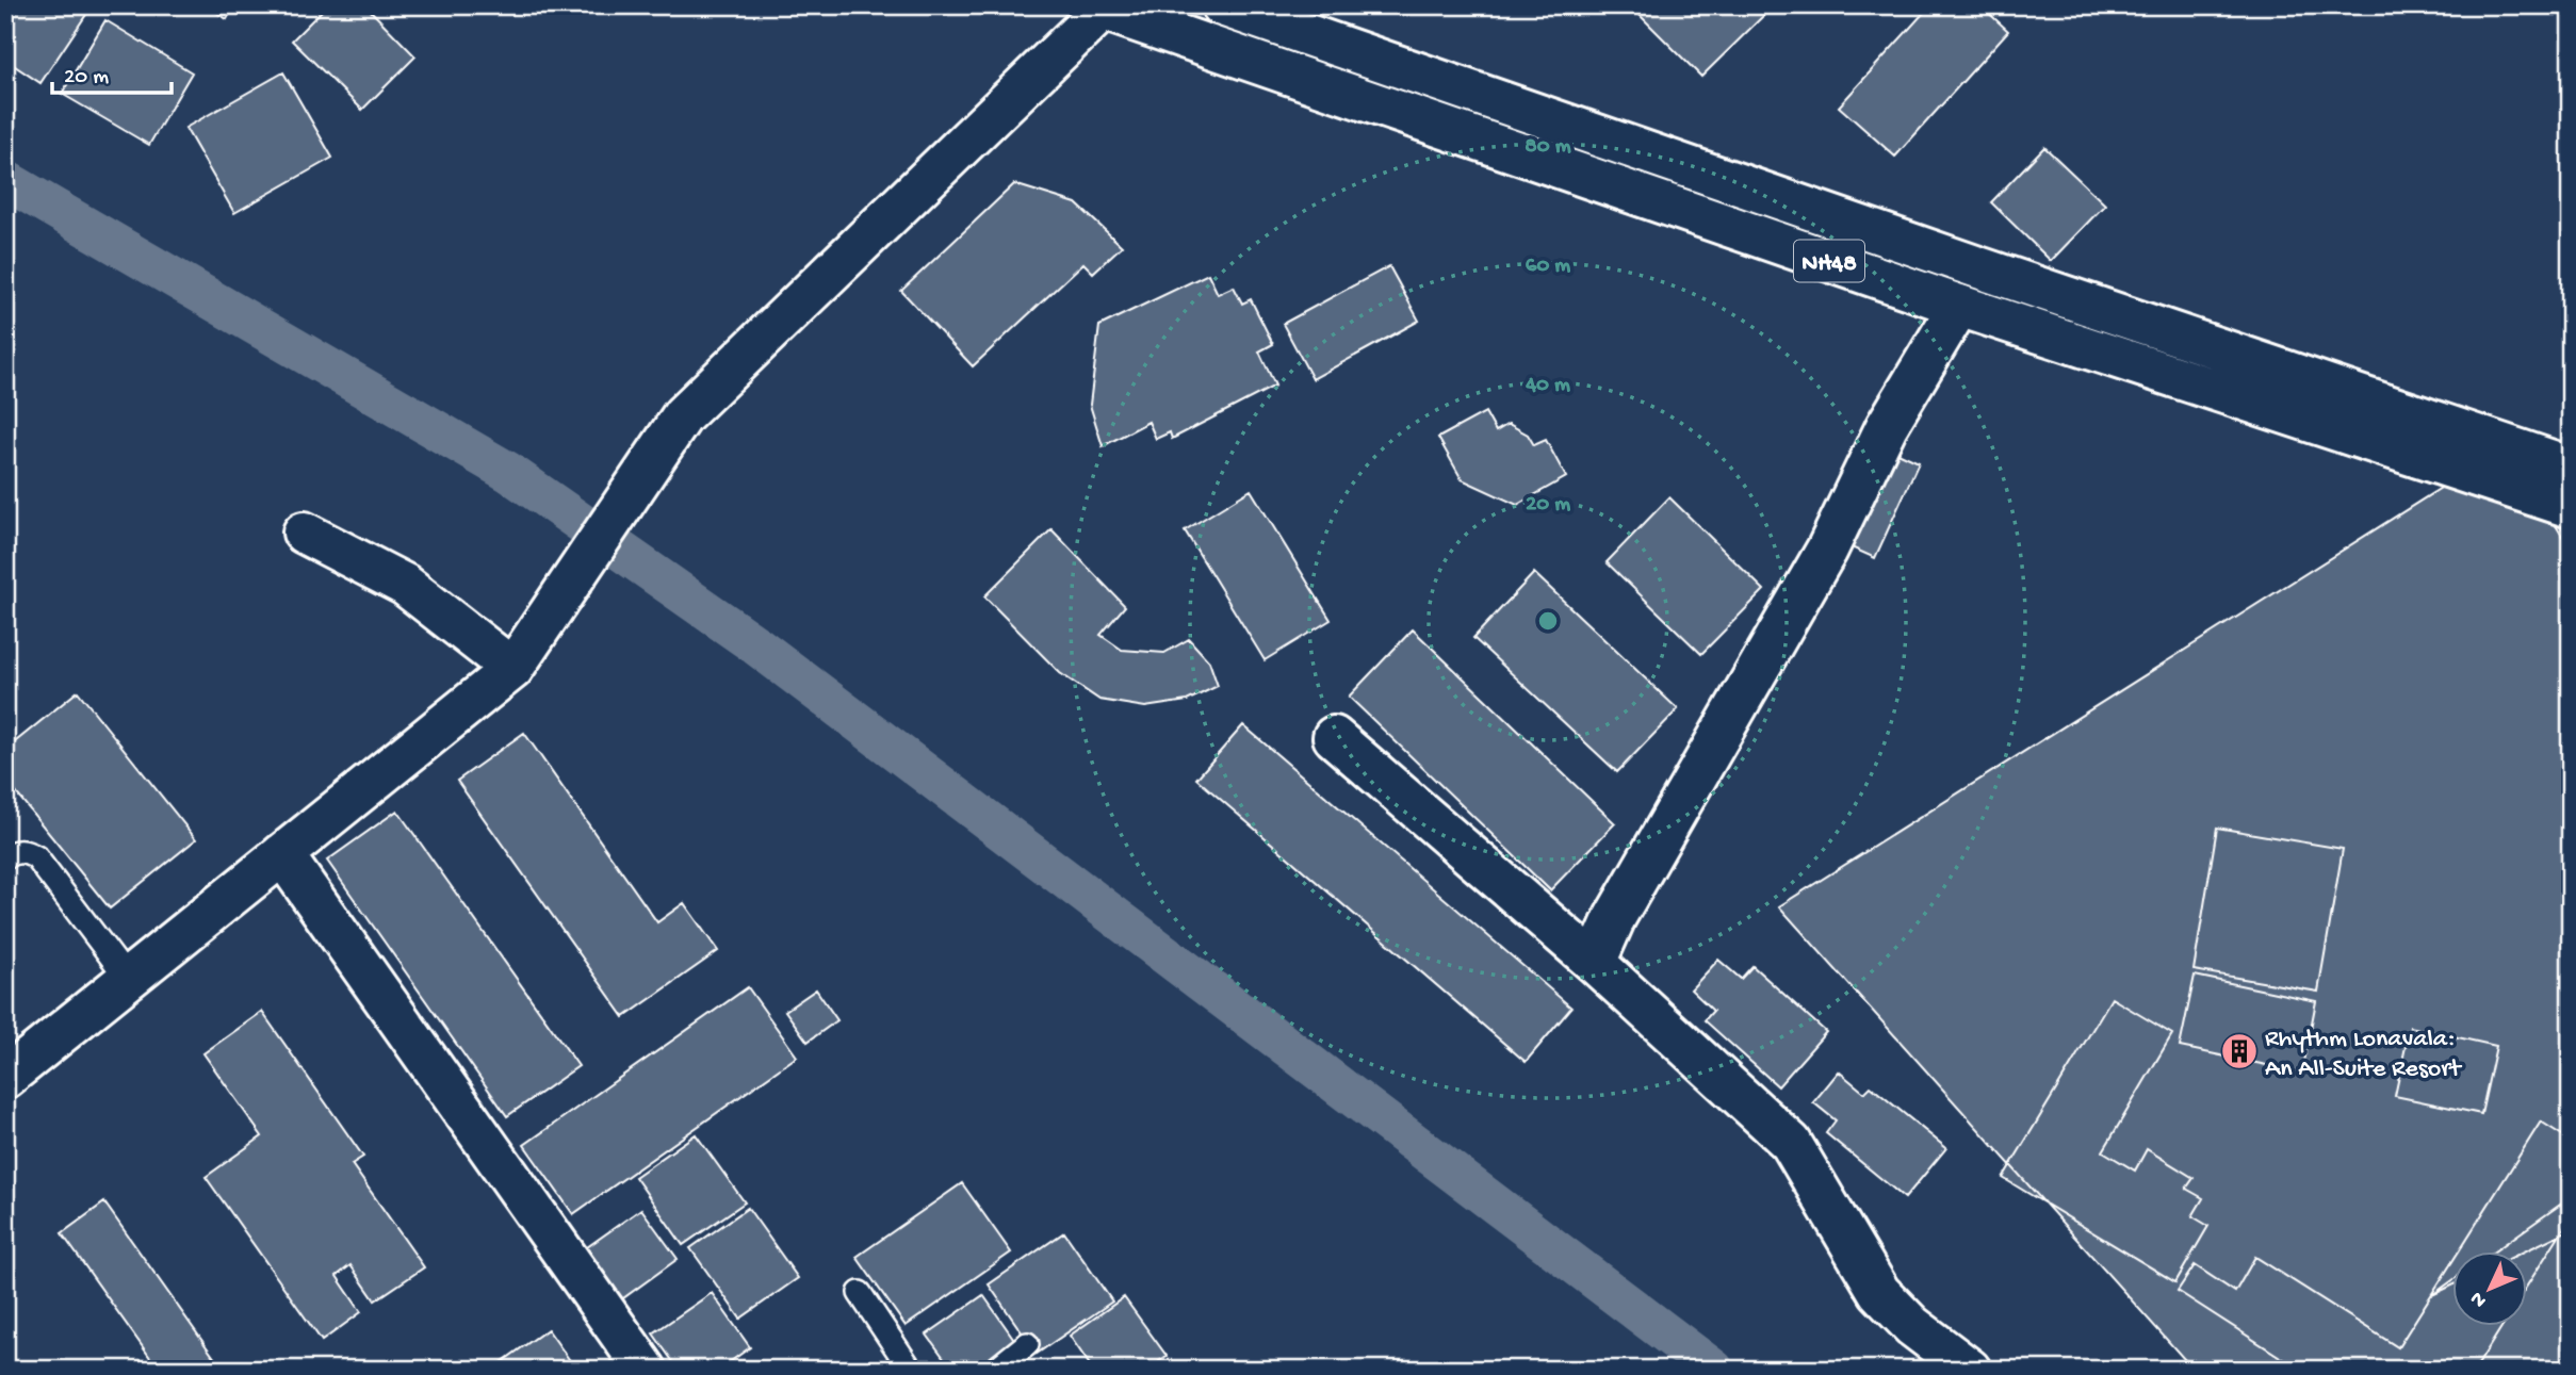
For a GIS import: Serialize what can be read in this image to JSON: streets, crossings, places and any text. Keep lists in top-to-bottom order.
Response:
{
  "streets": {
    "main road": ["NH48"]
  },
  "places": {
    "building": ["Rhythm Lonavala: An All-Suite Resort"]
  },
  "scale_bar": "20 m",
  "north": "bottom left",
  "rings": [
    "80 m",
    "60 m",
    "40 m",
    "20 m"
  ]
}
